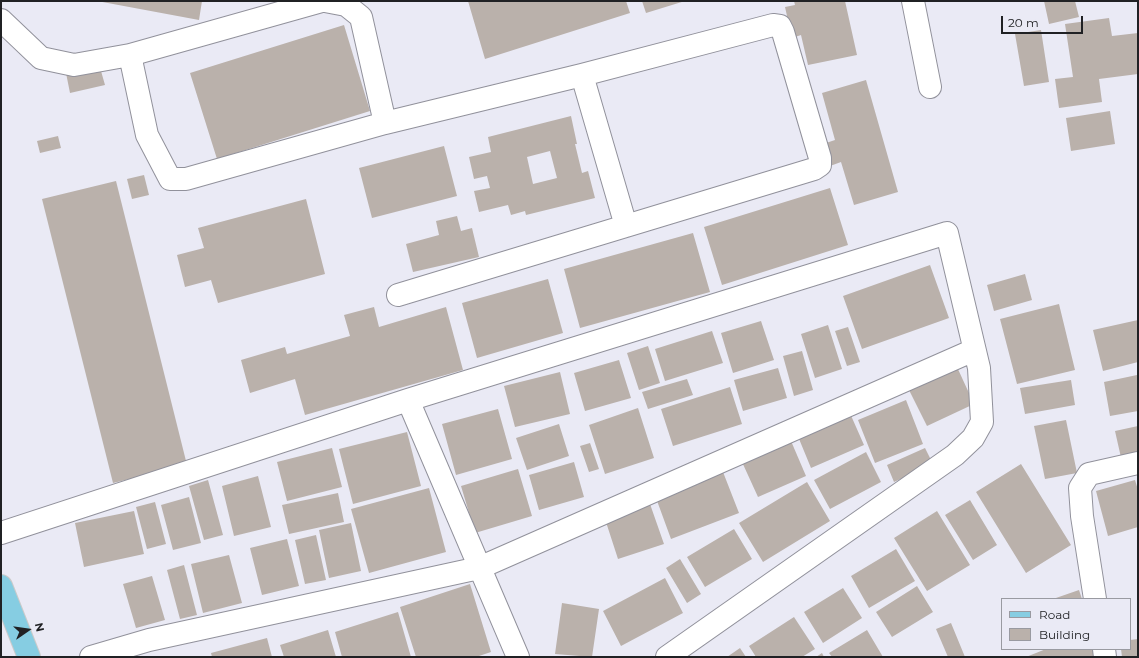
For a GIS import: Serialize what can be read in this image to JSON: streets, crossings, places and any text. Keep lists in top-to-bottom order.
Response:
{
  "legend": ["Road", "Building"],
  "scale_bar": "20 m",
  "north": "right"
}
